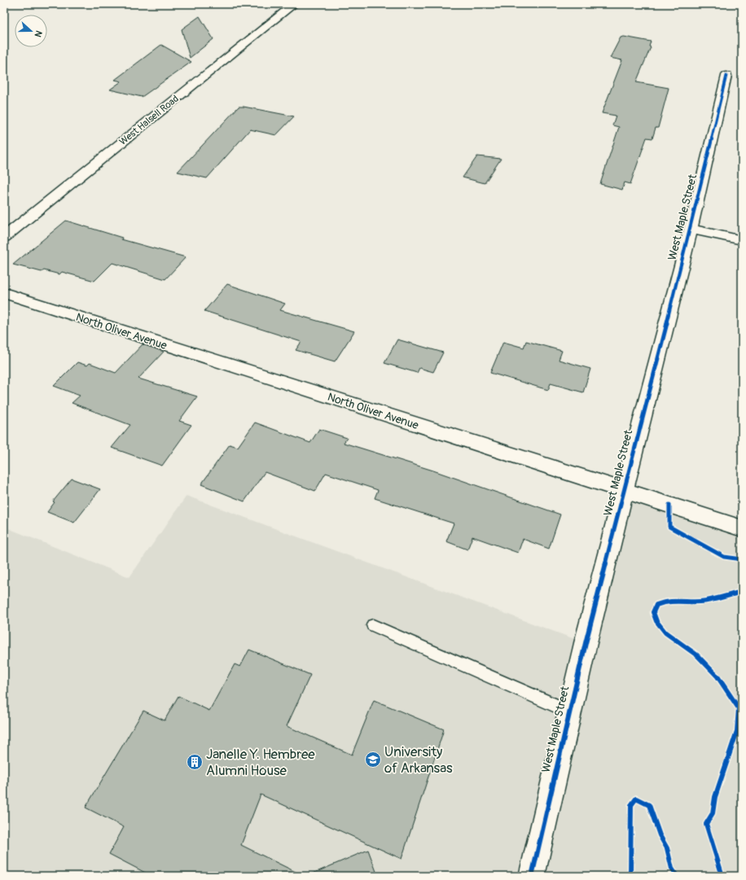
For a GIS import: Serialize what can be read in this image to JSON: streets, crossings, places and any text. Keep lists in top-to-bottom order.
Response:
{
  "streets": {
    "street": ["West Halsell Road", "West Maple Street", "North Oliver Avenue"]
  },
  "crossings": [
    ["West Maple Street", "North Oliver Avenue"]
  ],
  "places": {
    "school or university": ["University of Arkansas"],
    "building": ["Janelle Y. Hembree Alumni House"]
  },
  "north": "right"
}
